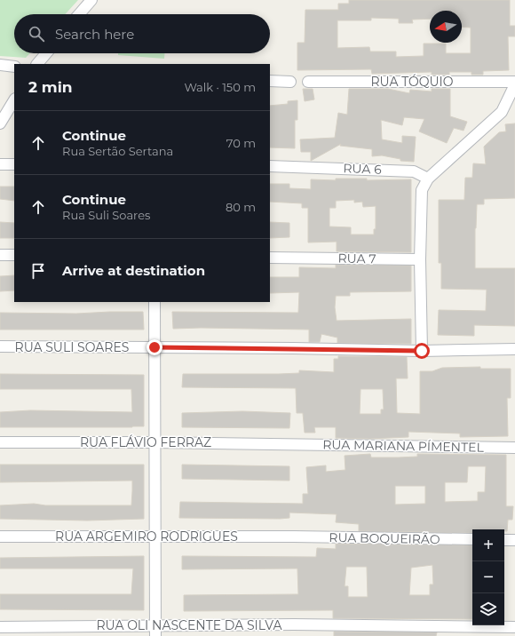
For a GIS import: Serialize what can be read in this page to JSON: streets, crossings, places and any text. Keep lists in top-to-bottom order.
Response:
{
  "streets": {
    "street": [
      "RUA TÓQUIO",
      "RUA 6",
      "RUA 7",
      "RUA SULI SOARES",
      "RUA FLÁVIO FERRAZ",
      "RUA MARIANA PÍMENTEL",
      "RUA ARGEMIRO RODRIGUES",
      "RUA BOQUEIRÃO",
      "RUA OLI NASCENTE DA SILVA"
    ]
  },
  "crossings": [
    ["RUA FLÁVIO FERRAZ", "RUA MARIANA PÍMENTEL"],
    ["RUA ARGEMIRO RODRIGUES", "RUA BOQUEIRÃO"]
  ],
  "north": "left",
  "page": {
    "search": "Search here",
    "heading": ["2 min", "Walk · 150 m"],
    "list": [
      ["Continue", "Rua Sertão Sertana", "70 m"],
      ["Continue", "Rua Suli Soares", "80 m"],
      "Arrive at destination"
    ],
    "map_buttons": ["+", "−"]
  }
}
